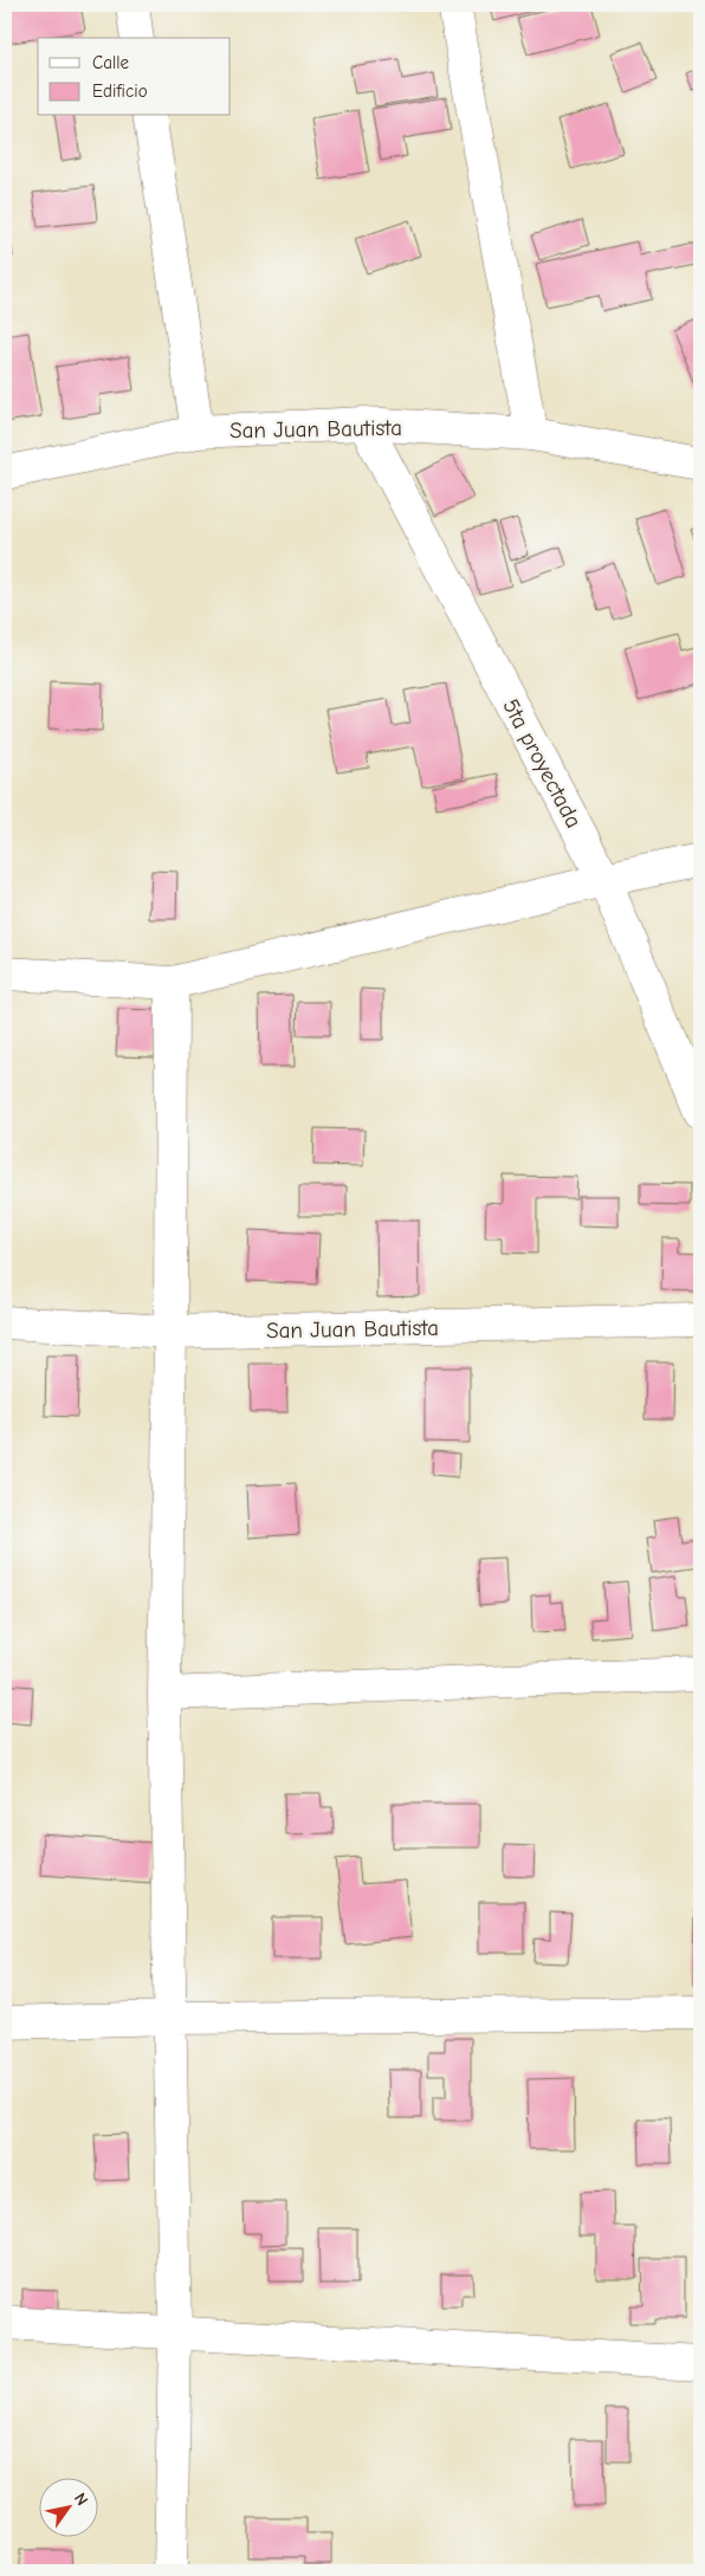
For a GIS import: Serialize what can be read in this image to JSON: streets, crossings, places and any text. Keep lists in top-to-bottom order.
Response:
{
  "streets": {
    "street": ["San Juan Bautista", "5ta proyectada"]
  },
  "crossings": [
    ["San Juan Bautista", "5ta proyectada"]
  ],
  "legend": ["Calle", "Edificio"],
  "north": "top right"
}
